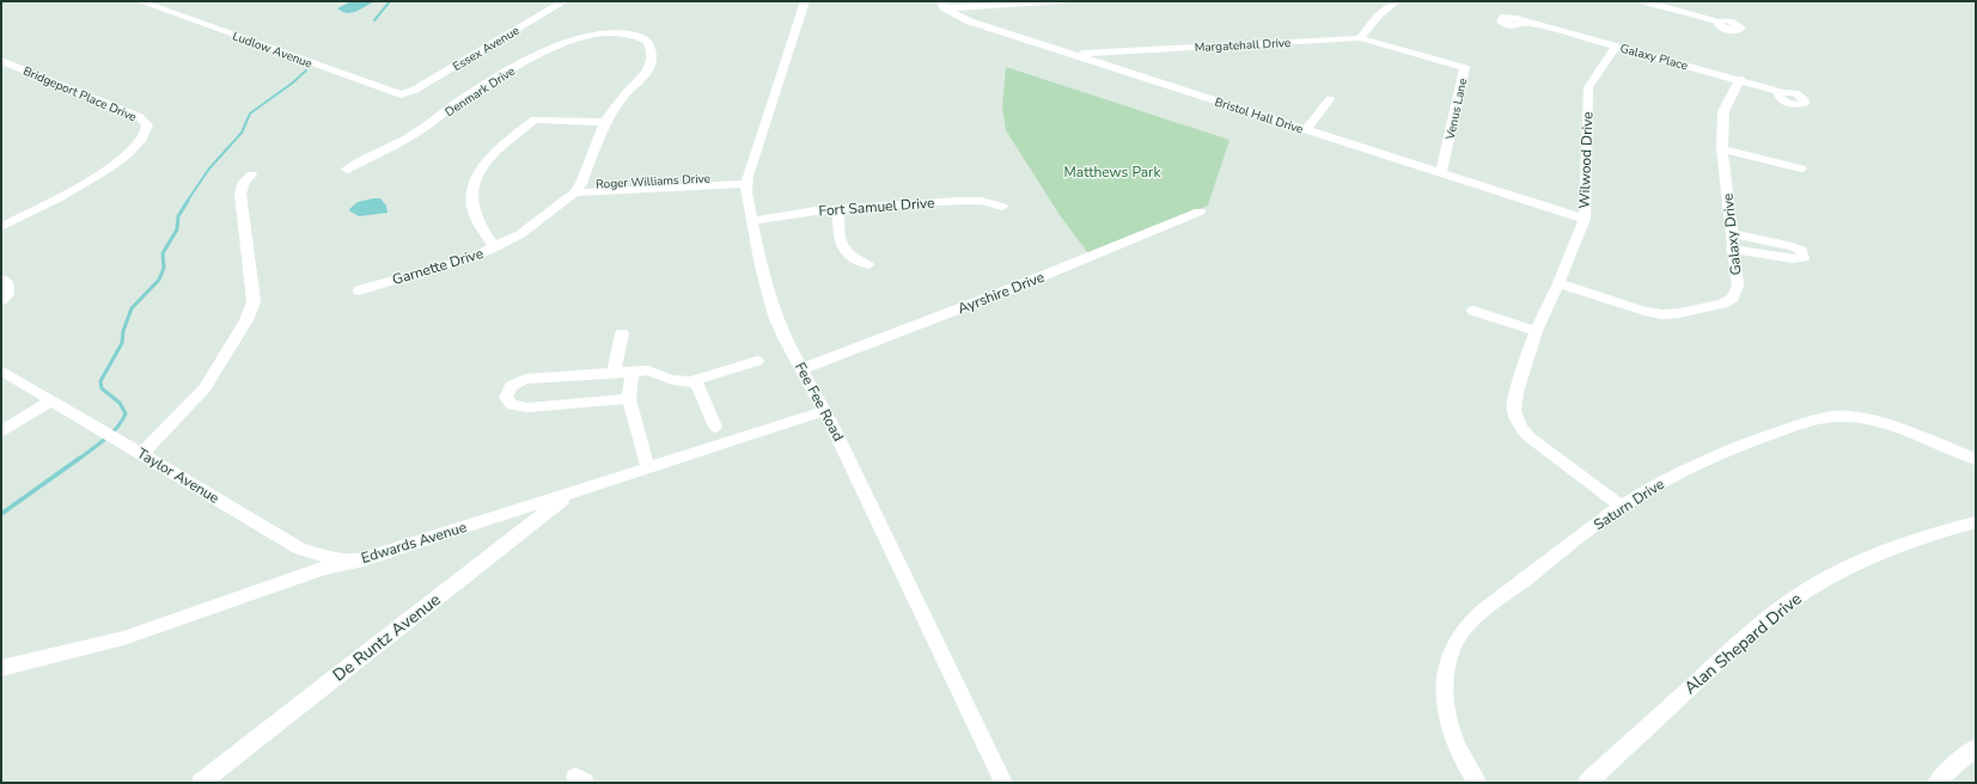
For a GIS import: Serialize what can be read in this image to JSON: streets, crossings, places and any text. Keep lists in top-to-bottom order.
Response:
{
  "streets": {
    "street": [
      "Margatehall Drive",
      "Essex Avenue",
      "Ludlow Avenue",
      "Galaxy Place",
      "Denmark Drive",
      "Bridgeport Place Drive",
      "Venus Lane",
      "Bristol Hall Drive",
      "Wilwood Drive",
      "Roger Williams Drive",
      "Fort Samuel Drive",
      "Galaxy Drive",
      "Garnette Drive",
      "Ayrshire Drive",
      "Fee Fee Road",
      "Taylor Avenue",
      "Saturn Drive",
      "Edwards Avenue",
      "De Runtz Avenue",
      "Alan Shepard Drive"
    ]
  },
  "crossings": [
    ["Margatehall Drive", "Venus Lane"],
    ["Margatehall Drive", "Bristol Hall Drive"],
    ["Essex Avenue", "Ludlow Avenue"],
    ["Galaxy Place", "Wilwood Drive"],
    ["Galaxy Place", "Galaxy Drive"],
    ["Denmark Drive", "Roger Williams Drive"],
    ["Venus Lane", "Bristol Hall Drive"],
    ["Bristol Hall Drive", "Wilwood Drive"],
    ["Wilwood Drive", "Galaxy Drive"],
    ["Wilwood Drive", "Saturn Drive"],
    ["Roger Williams Drive", "Garnette Drive"],
    ["Fort Samuel Drive", "Fee Fee Road"],
    ["Ayrshire Drive", "Fee Fee Road"],
    ["Fee Fee Road", "Edwards Avenue"],
    ["Taylor Avenue", "Edwards Avenue"],
    ["Edwards Avenue", "De Runtz Avenue"]
  ],
  "parks": ["Matthews Park"]
}
